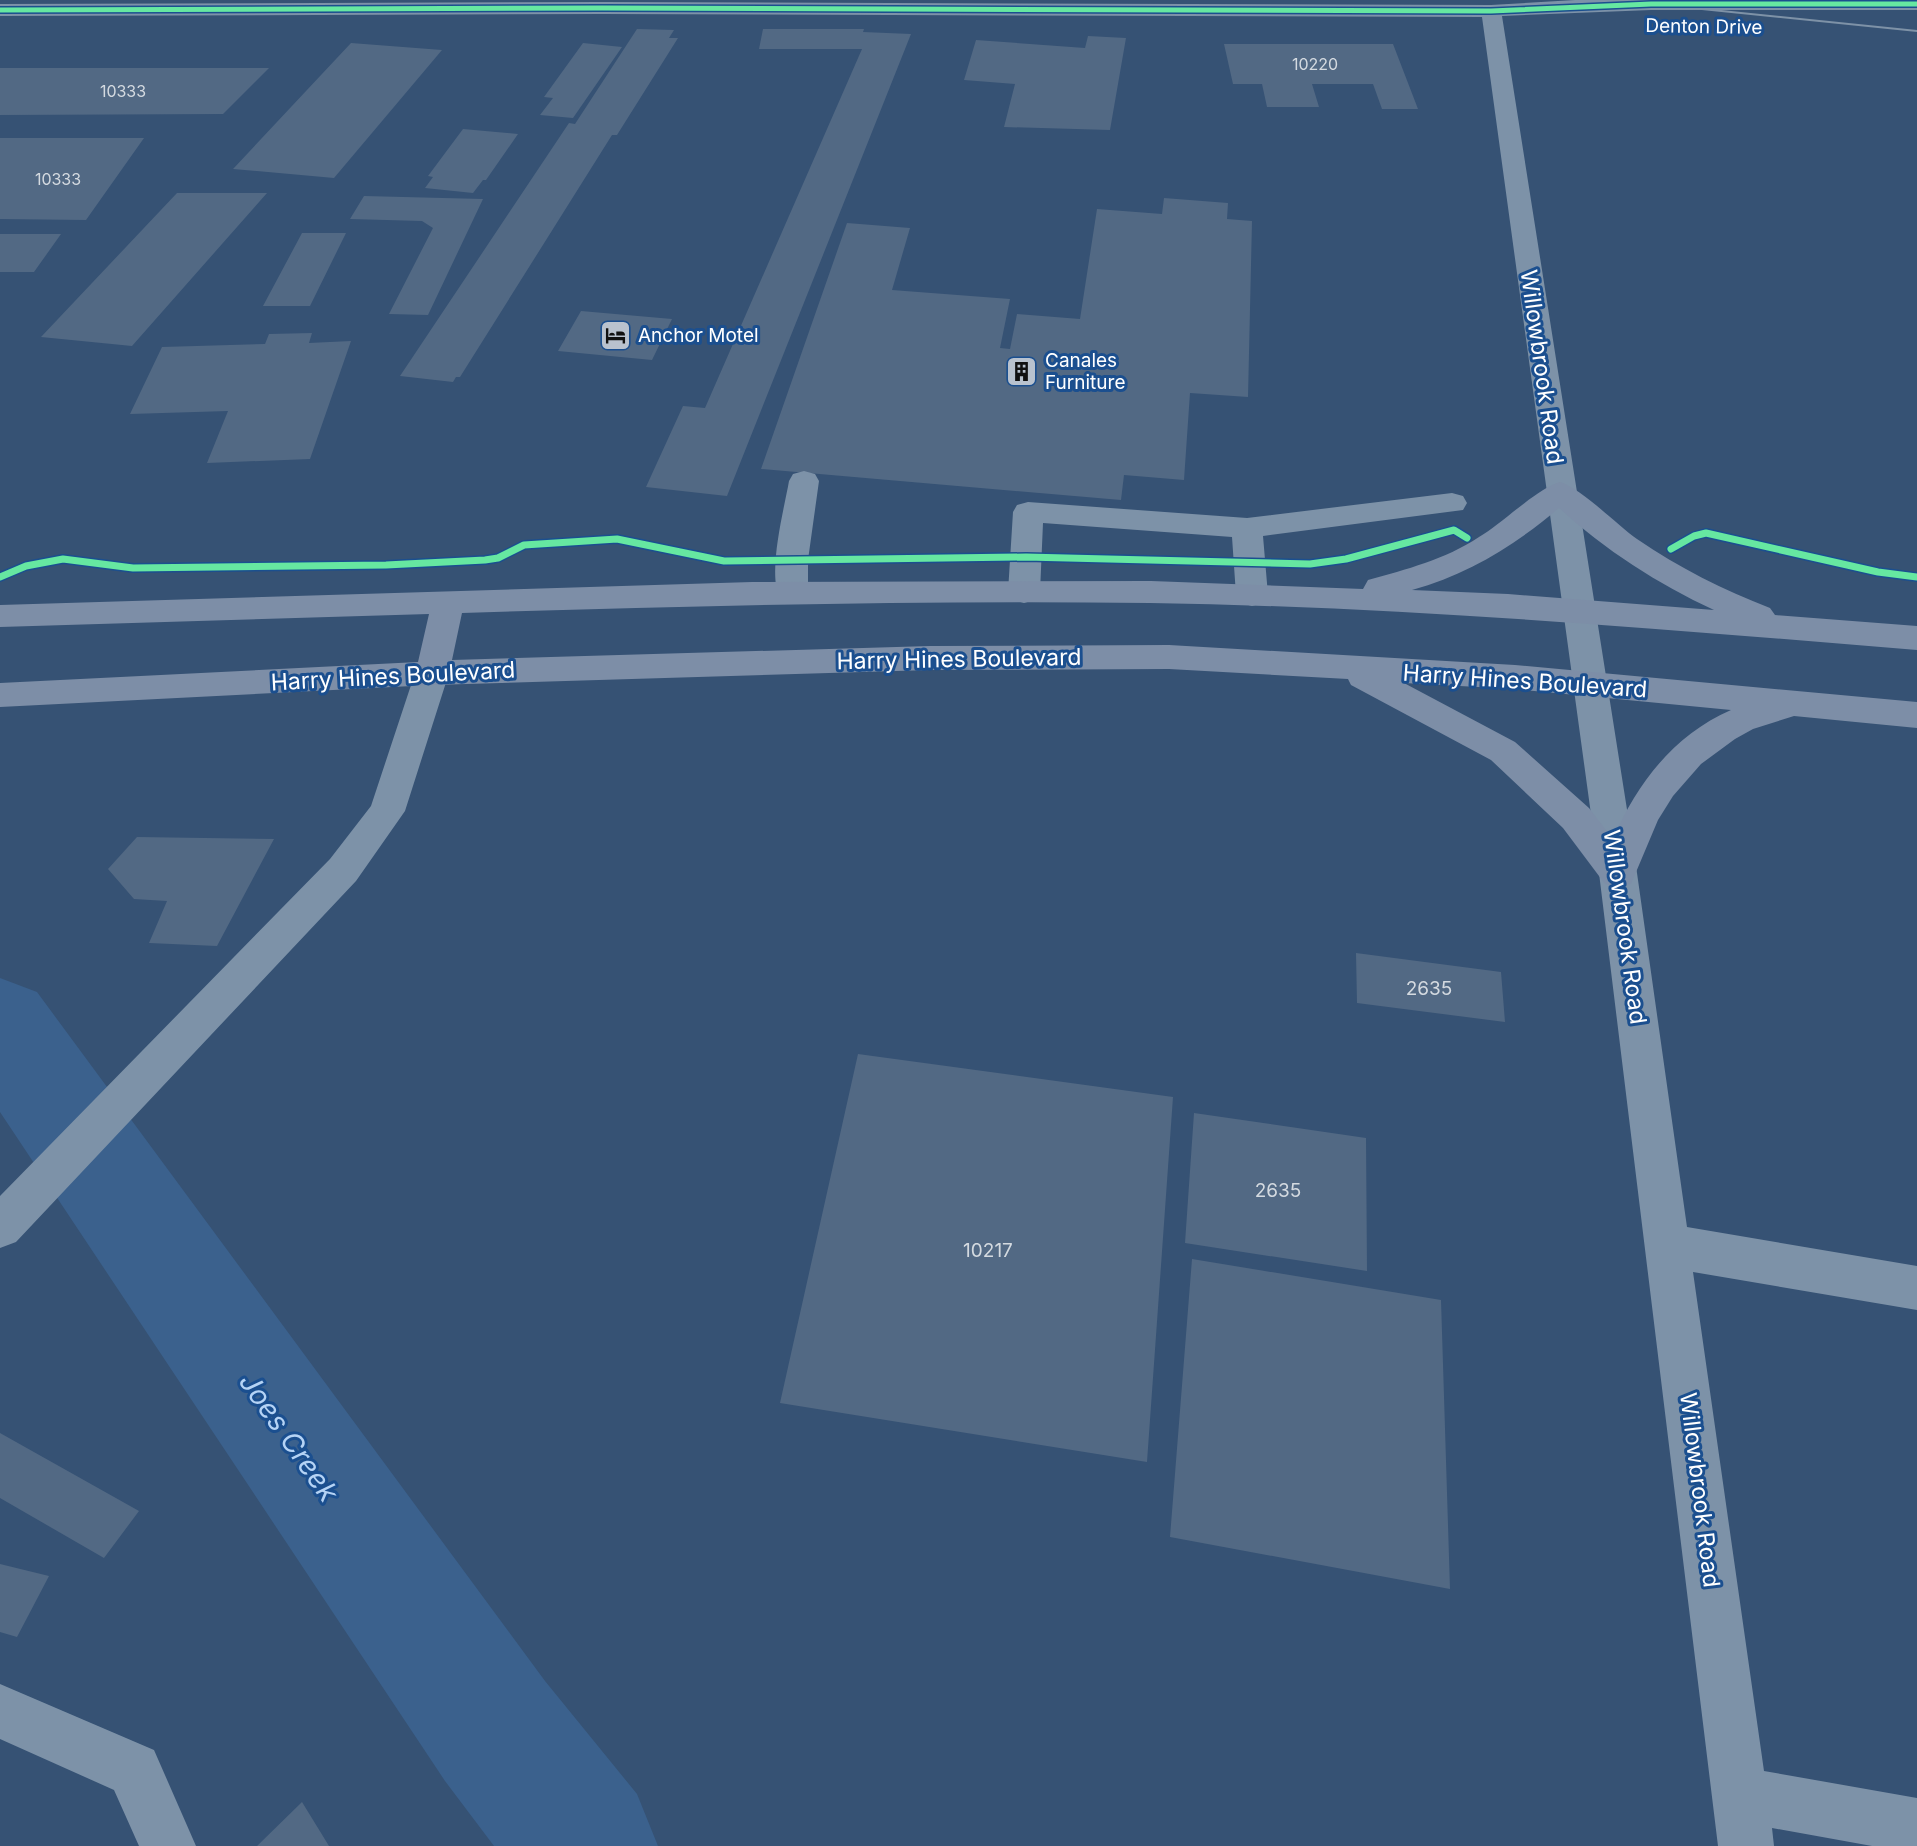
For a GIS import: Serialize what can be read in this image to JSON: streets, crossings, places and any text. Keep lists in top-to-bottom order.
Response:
{
  "streets": {
    "main road": ["Harry Hines Boulevard"],
    "street": ["Denton Drive", "Willowbrook Road"]
  },
  "crossings": [
    ["Denton Drive", "Willowbrook Road"],
    ["Willowbrook Road", "Harry Hines Boulevard"]
  ],
  "water": ["Joes Creek"],
  "places": {
    "hotel": ["Anchor Motel"],
    "building": ["Canales Furniture"]
  },
  "house_numbers": [
    "10220",
    "10333",
    "10333",
    "2635",
    "2635",
    "10217"
  ]
}
